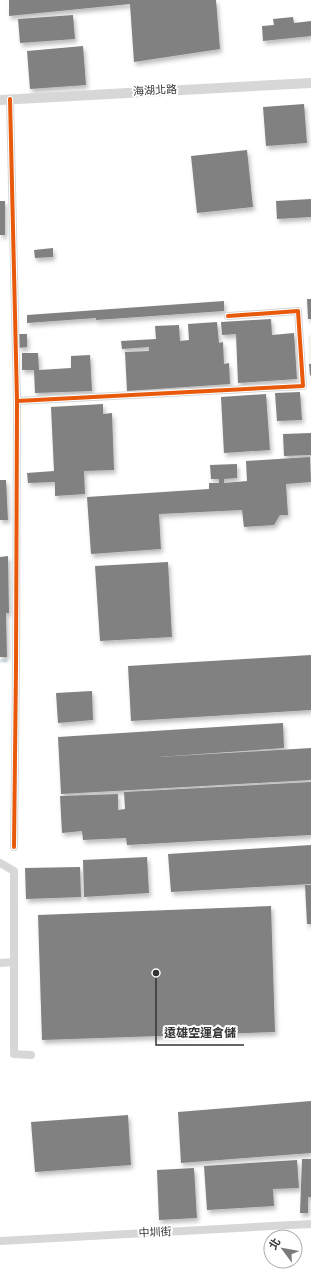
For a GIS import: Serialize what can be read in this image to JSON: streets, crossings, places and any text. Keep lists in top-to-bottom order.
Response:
{
  "streets": {
    "street": ["海湖北路", "中圳街"]
  },
  "places": ["遠雄空運倉儲"],
  "north": "top left"
}
